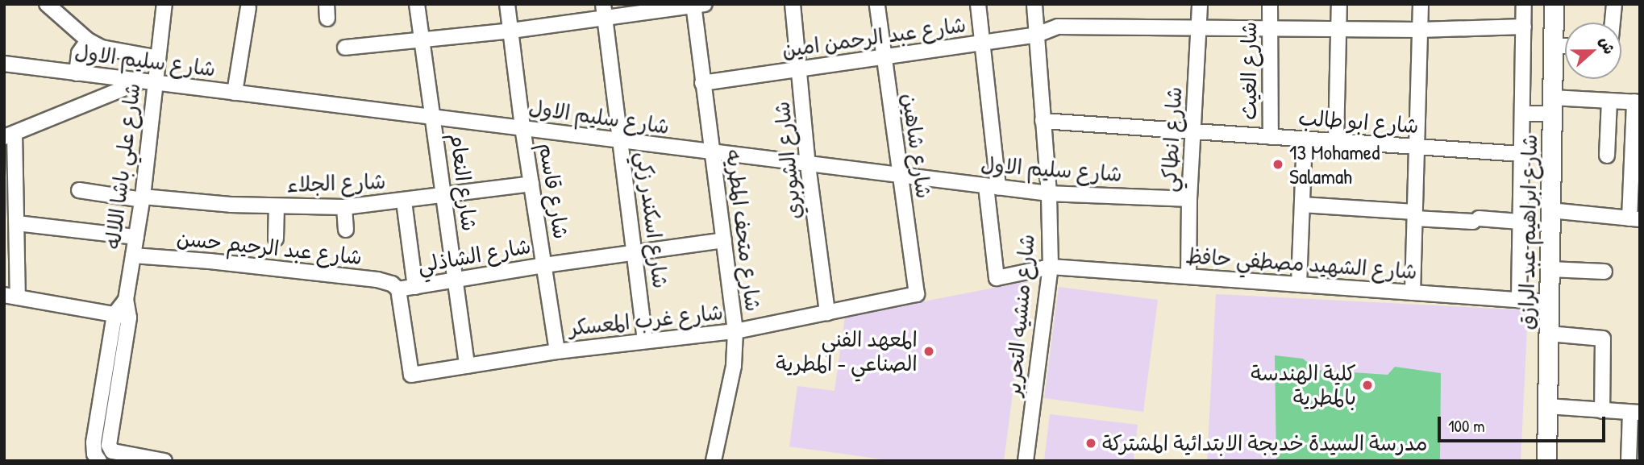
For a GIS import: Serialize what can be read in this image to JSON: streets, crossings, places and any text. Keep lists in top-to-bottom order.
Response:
{
  "streets": {
    "main road": ["شارع ابراهيم عبد الرازق"],
    "street": [
      "شارع عبد الرحمن امين",
      "شارع سليم الاول",
      "شارع الغيث",
      "شارع ابو طالب",
      "شارع انطاكي",
      "شارع شاهين",
      "شارع الشوبري",
      "شارع علي باشا اللاله",
      "شارع النعام",
      "شارع الجلاء",
      "شارع قاسم",
      "شارع اسكندر زكي",
      "شارع متحف المطريه",
      "شارع عبد الرحيم حسن",
      "شارع الشاذلي",
      "شارع الشهيد مصطفي حافظ",
      "شارع منشيه التحرير",
      "شارع غرب المعسكر"
    ]
  },
  "crossings": [
    ["شارع عبد الرحمن امين", "شارع الغيث"],
    ["شارع عبد الرحمن امين", "شارع انطاكي"],
    ["شارع عبد الرحمن امين", "شارع شاهين"],
    ["شارع عبد الرحمن امين", "شارع الشوبري"],
    ["شارع عبد الرحمن امين", "شارع متحف المطريه"],
    ["شارع عبد الرحمن امين", "شارع ابراهيم عبد الرازق"],
    ["شارع عبد الرحمن امين", "شارع منشيه التحرير"],
    ["شارع سليم الاول", "شارع انطاكي"],
    ["شارع سليم الاول", "شارع شاهين"],
    ["شارع سليم الاول", "شارع الشوبري"],
    ["شارع سليم الاول", "شارع علي باشا اللاله"],
    ["شارع سليم الاول", "شارع النعام"],
    ["شارع سليم الاول", "شارع قاسم"],
    ["شارع سليم الاول", "شارع اسكندر زكي"],
    ["شارع سليم الاول", "شارع متحف المطريه"],
    ["شارع سليم الاول", "شارع منشيه التحرير"],
    ["شارع الغيث", "شارع ابو طالب"],
    ["شارع ابو طالب", "شارع انطاكي"],
    ["شارع ابو طالب", "شارع ابراهيم عبد الرازق"],
    ["شارع ابو طالب", "شارع منشيه التحرير"],
    ["شارع انطاكي", "شارع الشهيد مصطفي حافظ"],
    ["شارع شاهين", "شارع غرب المعسكر"],
    ["شارع الشوبري", "شارع غرب المعسكر"],
    ["شارع علي باشا اللاله", "شارع الجلاء"],
    ["شارع علي باشا اللاله", "شارع عبد الرحيم حسن"],
    ["شارع النعام", "شارع الجلاء"],
    ["شارع النعام", "شارع الشاذلي"],
    ["شارع النعام", "شارع غرب المعسكر"],
    ["شارع الجلاء", "شارع قاسم"],
    ["شارع قاسم", "شارع الشاذلي"],
    ["شارع قاسم", "شارع غرب المعسكر"],
    ["شارع اسكندر زكي", "شارع الشاذلي"],
    ["شارع اسكندر زكي", "شارع غرب المعسكر"],
    ["شارع متحف المطريه", "شارع الشاذلي"],
    ["شارع متحف المطريه", "شارع غرب المعسكر"],
    ["شارع ابراهيم عبد الرازق", "شارع الشهيد مصطفي حافظ"],
    ["شارع عبد الرحيم حسن", "شارع الشاذلي"],
    ["شارع عبد الرحيم حسن", "شارع غرب المعسكر"],
    ["شارع الشاذلي", "شارع غرب المعسكر"],
    ["شارع الشهيد مصطفي حافظ", "شارع منشيه التحرير"]
  ],
  "places": [
    "13 Mohamed Salamah",
    "المعهد الفني الصناعي - المطرية",
    "كلية الهندسة بالمطرية",
    "مدرسة السيدة خديجة الابتدائية المشتركة"
  ],
  "scale_bar": "100 m",
  "north": "right"
}
